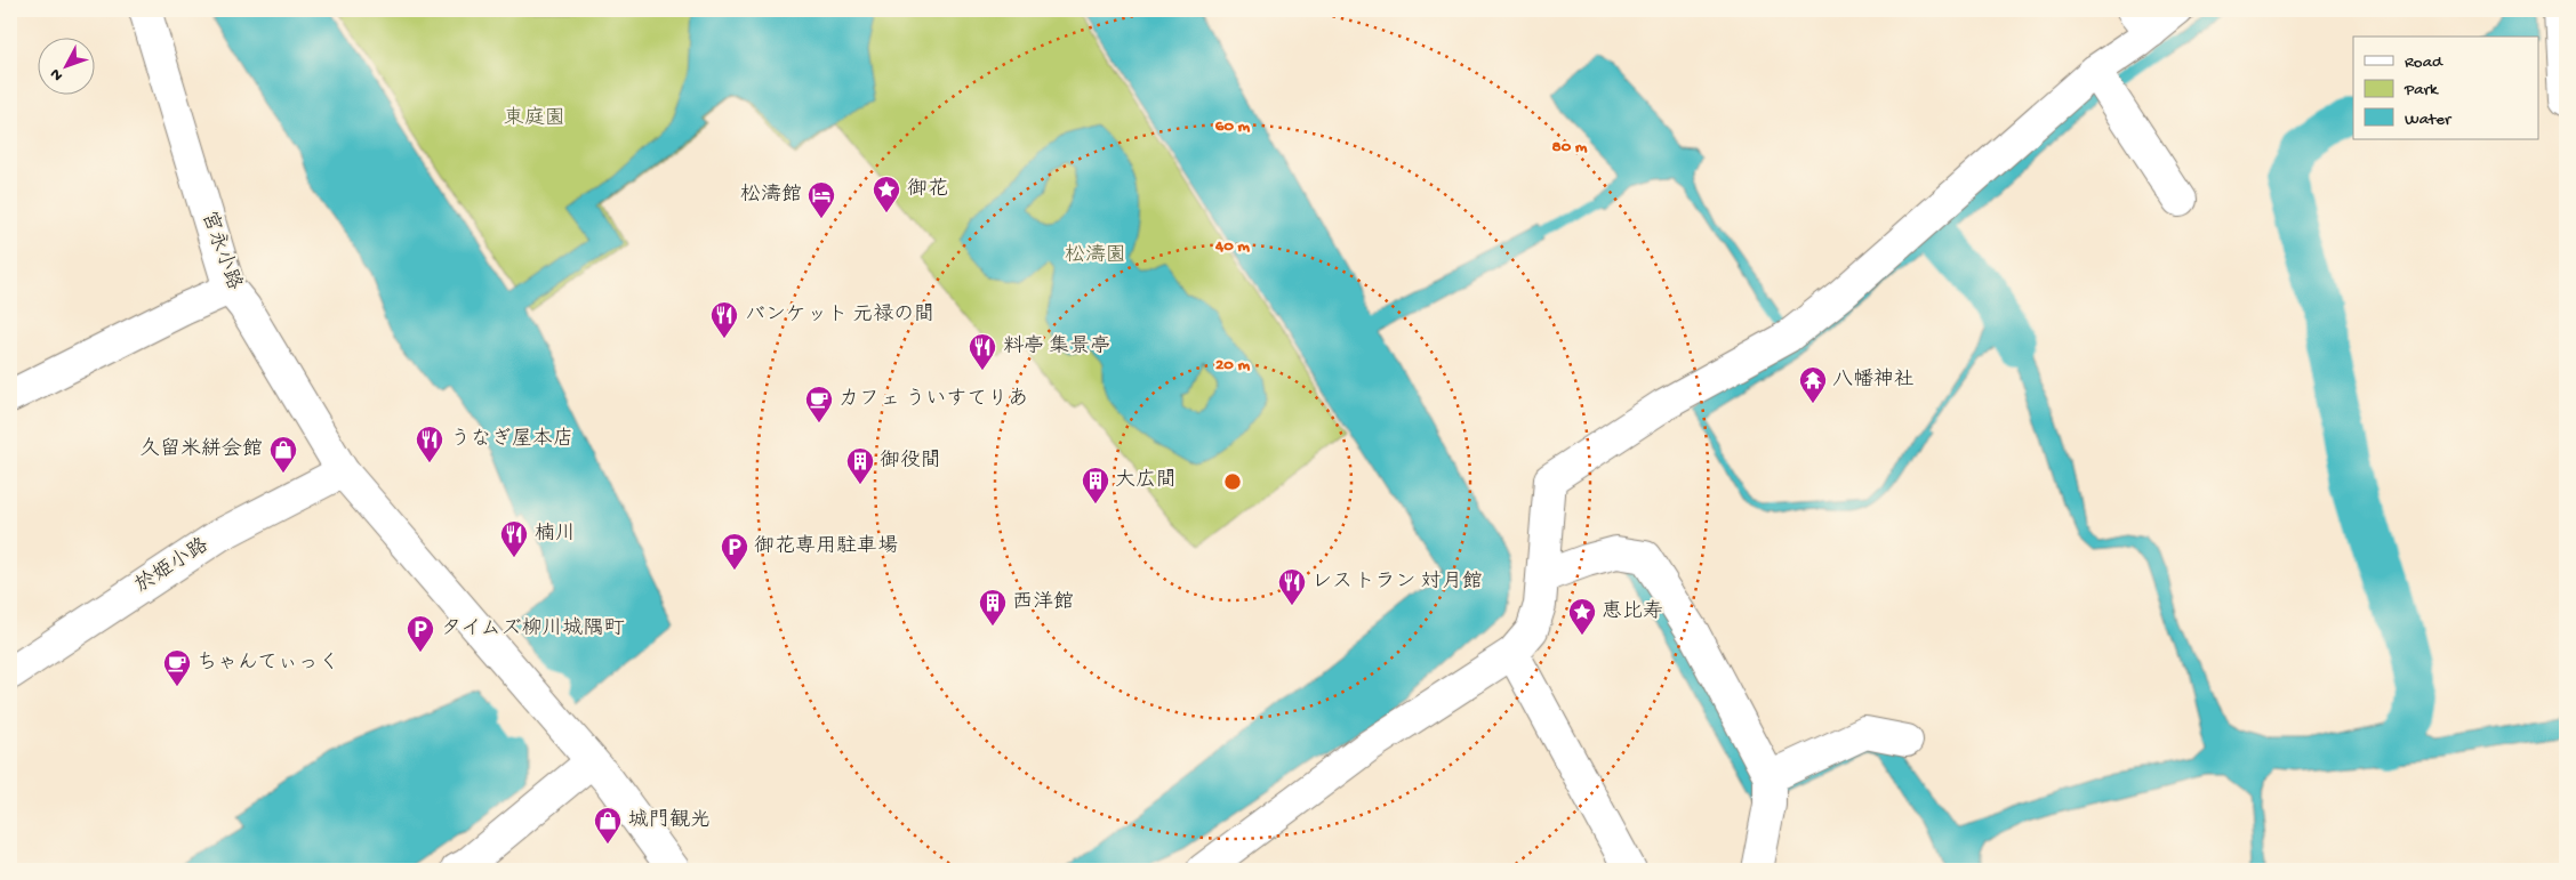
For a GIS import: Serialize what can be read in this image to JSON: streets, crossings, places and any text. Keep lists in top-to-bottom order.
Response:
{
  "streets": {
    "street": ["宮永小路", "於姫小路"]
  },
  "crossings": [
    ["宮永小路", "於姫小路"]
  ],
  "parks": ["東庭園", "松濤園"],
  "places": {
    "place": ["御花", "恵比寿"],
    "hotel": ["松濤館"],
    "restaurant": [
      "バンケット 元禄の間",
      "料亭 集景亭",
      "うなぎ屋本店",
      "楠川",
      "レストラン 対月館"
    ],
    "temple": ["八幡神社"],
    "cafe": ["カフェ ういすてりあ", "ちゃんてぃっく"],
    "shop": ["久留米絣会館", "城門観光"],
    "building": ["御役間", "大広間", "西洋館"],
    "parking": ["御花専用駐車場", "タイムズ柳川城隅町"]
  },
  "legend": ["Road", "Park", "Water"],
  "north": "bottom left",
  "rings": [
    "60 m",
    "80 m",
    "40 m",
    "20 m"
  ]
}
